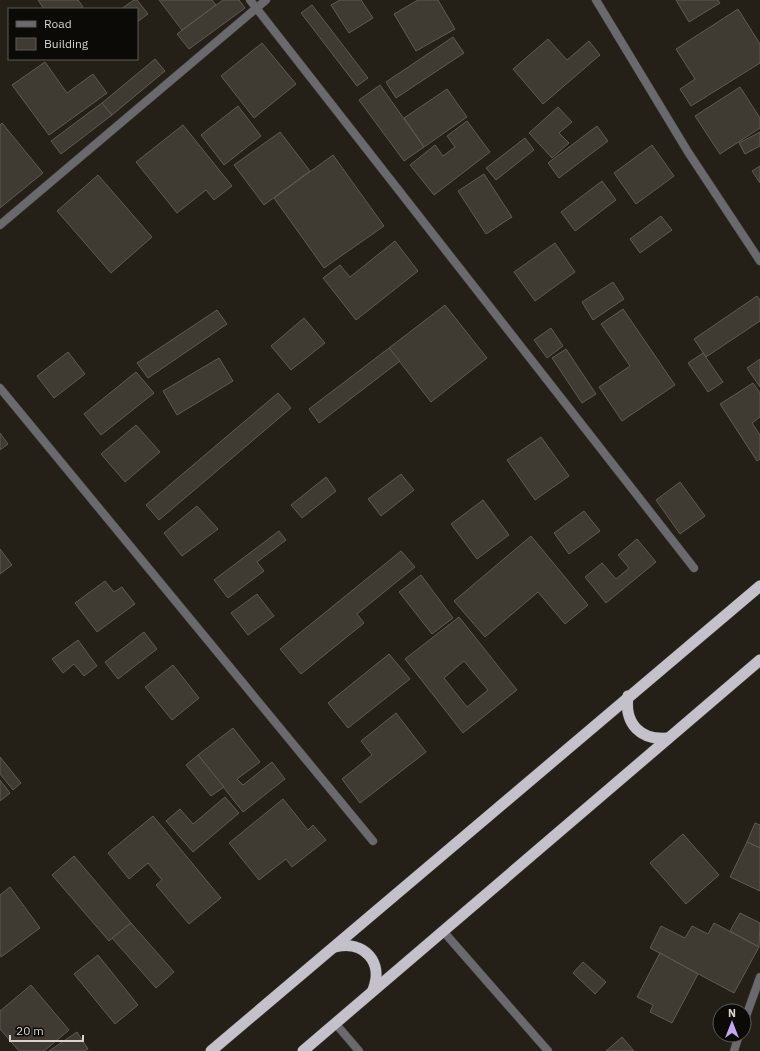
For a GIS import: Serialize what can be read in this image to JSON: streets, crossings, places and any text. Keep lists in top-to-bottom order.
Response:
{
  "legend": ["Road", "Building"],
  "scale_bar": "20 m",
  "north": "top"
}
